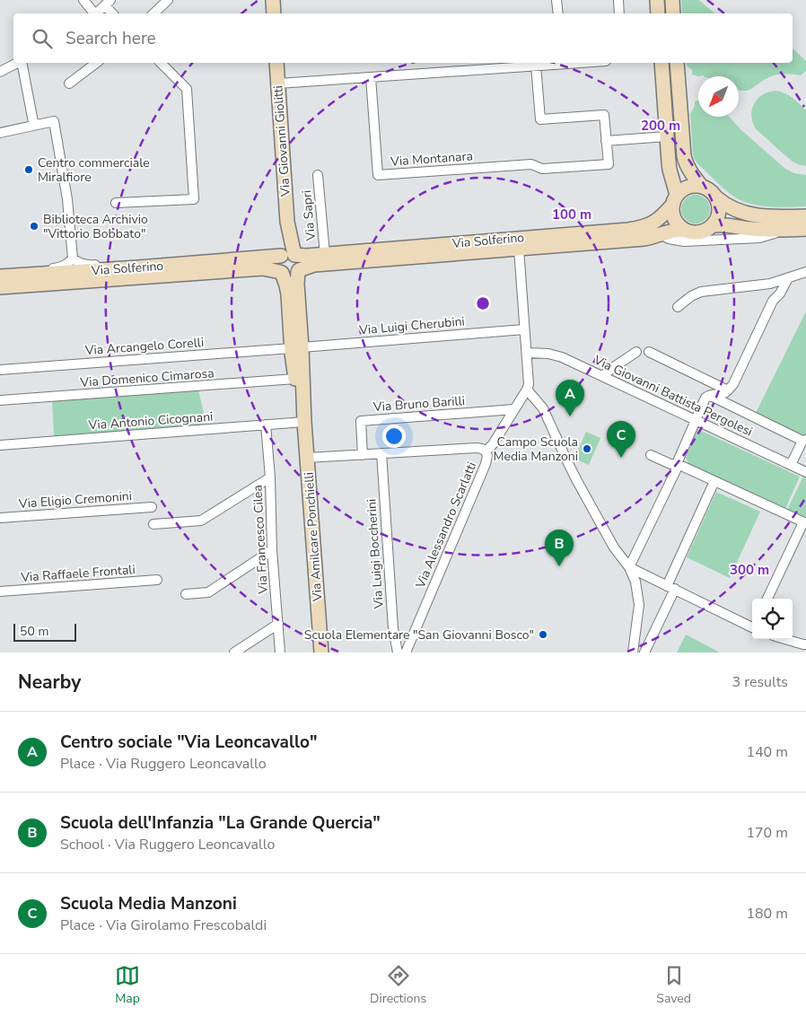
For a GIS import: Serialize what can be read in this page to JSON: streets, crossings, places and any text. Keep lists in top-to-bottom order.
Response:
{
  "streets": {
    "main road": ["Via Giovanni Giolitti", "Via Solferino", "Via Amilcare Ponchielli"],
    "street": [
      "Via Montanara",
      "Via Sapri",
      "Via Luigi Cherubini",
      "Via Arcangelo Corelli",
      "Via Domenico Cimarosa",
      "Via Giovanni Battista Pergolesi",
      "Via Bruno Barilli",
      "Via Antonio Cicognani",
      "Via Eligio Cremonini",
      "Via Alessandro Scarlatti",
      "Via Francesco Cilea",
      "Via Luigi Boccherini",
      "Via Raffaele Frontali"
    ]
  },
  "crossings": [
    ["Via Giovanni Giolitti", "Via Solferino"],
    ["Via Giovanni Giolitti", "Via Amilcare Ponchielli"],
    ["Via Sapri", "Via Solferino"],
    ["Via Solferino", "Via Amilcare Ponchielli"],
    ["Via Luigi Cherubini", "Via Arcangelo Corelli"],
    ["Via Luigi Cherubini", "Via Amilcare Ponchielli"],
    ["Via Arcangelo Corelli", "Via Amilcare Ponchielli"],
    ["Via Domenico Cimarosa", "Via Amilcare Ponchielli"],
    ["Via Bruno Barilli", "Via Alessandro Scarlatti"],
    ["Via Antonio Cicognani", "Via Amilcare Ponchielli"],
    ["Via Antonio Cicognani", "Via Francesco Cilea"]
  ],
  "places": [
    "Centro commerciale Miralfiore",
    "Biblioteca Archivio \"Vittorio Bobbato\"",
    "Campo Scuola Media Manzoni",
    "Scuola Elementare \"San Giovanni Bosco\""
  ],
  "scale_bar": "50 m",
  "north": "bottom left",
  "page": {
    "search": "Search here",
    "pins": ["A", "C", "B"],
    "scale": "50 m",
    "heading": ["Nearby", "3 results"],
    "list": [
      {
        "mark": "A",
        "name": "Centro sociale \"Via Leoncavallo\"",
        "note": "Place · Via Ruggero Leoncavallo",
        "value": "140 m"
      },
      {
        "mark": "B",
        "name": "Scuola dell'Infanzia \"La Grande Quercia\"",
        "note": "School · Via Ruggero Leoncavallo",
        "value": "170 m"
      },
      {
        "mark": "C",
        "name": "Scuola Media Manzoni",
        "note": "Place · Via Girolamo Frescobaldi",
        "value": "180 m"
      }
    ],
    "nav": ["Map", "Directions", "Saved"]
  },
  "rings": ["200 m", "100 m", "300 m"]
}
